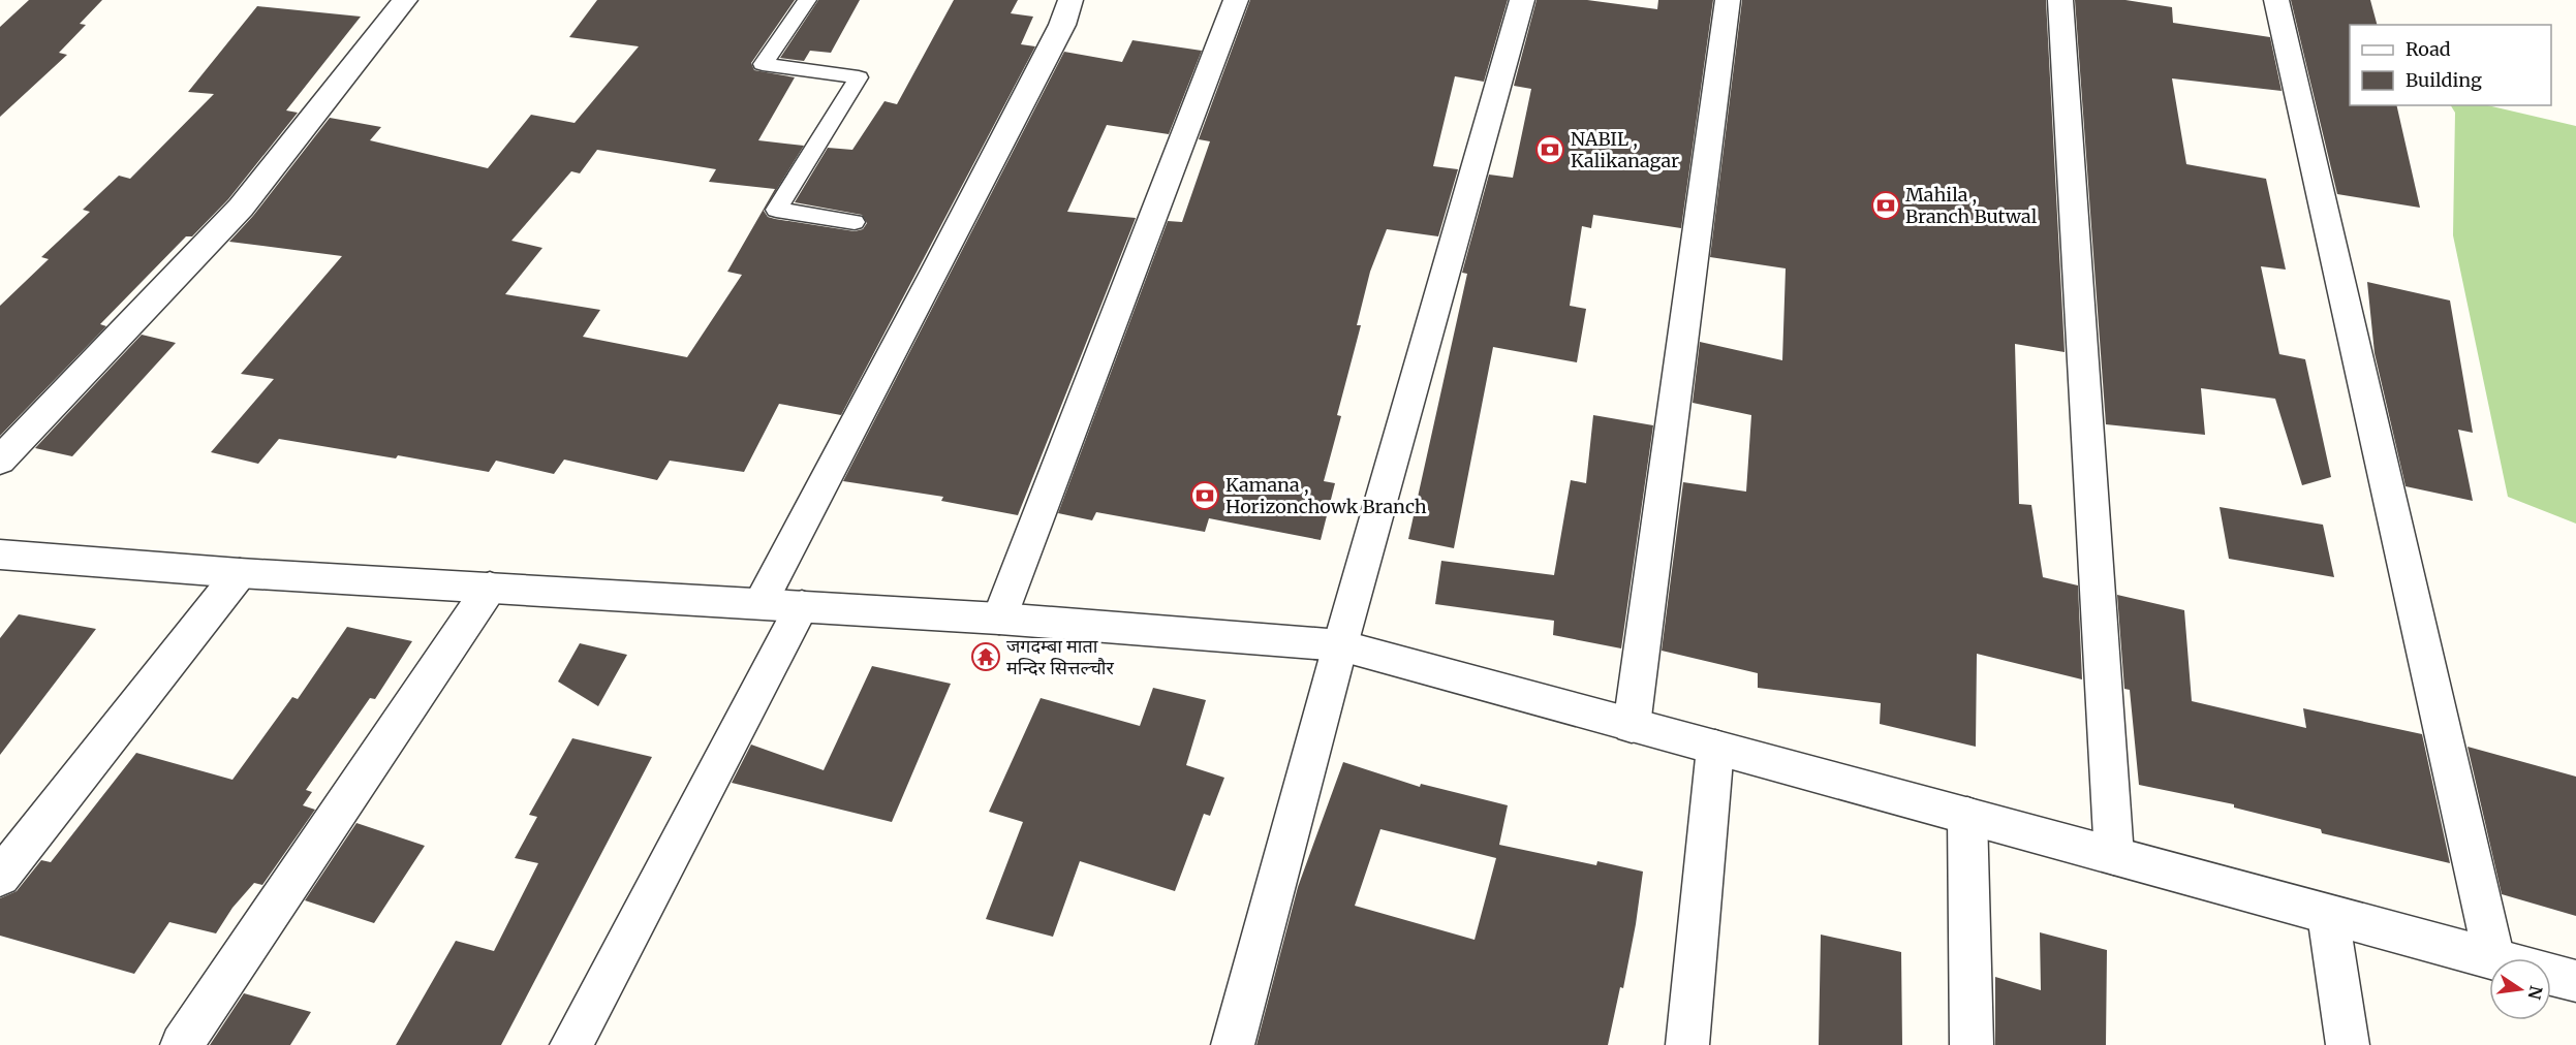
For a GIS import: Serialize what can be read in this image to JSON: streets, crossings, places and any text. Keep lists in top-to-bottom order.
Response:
{
  "places": {
    "bank": ["NABIL , Kalikanagar", "Mahila , Branch Butwal", "Kamana , Horizonchowk Branch"],
    "temple": ["जगदम्बा माता मन्दिर सित्तल्चौर"]
  },
  "legend": ["Road", "Building"],
  "north": "right"
}
